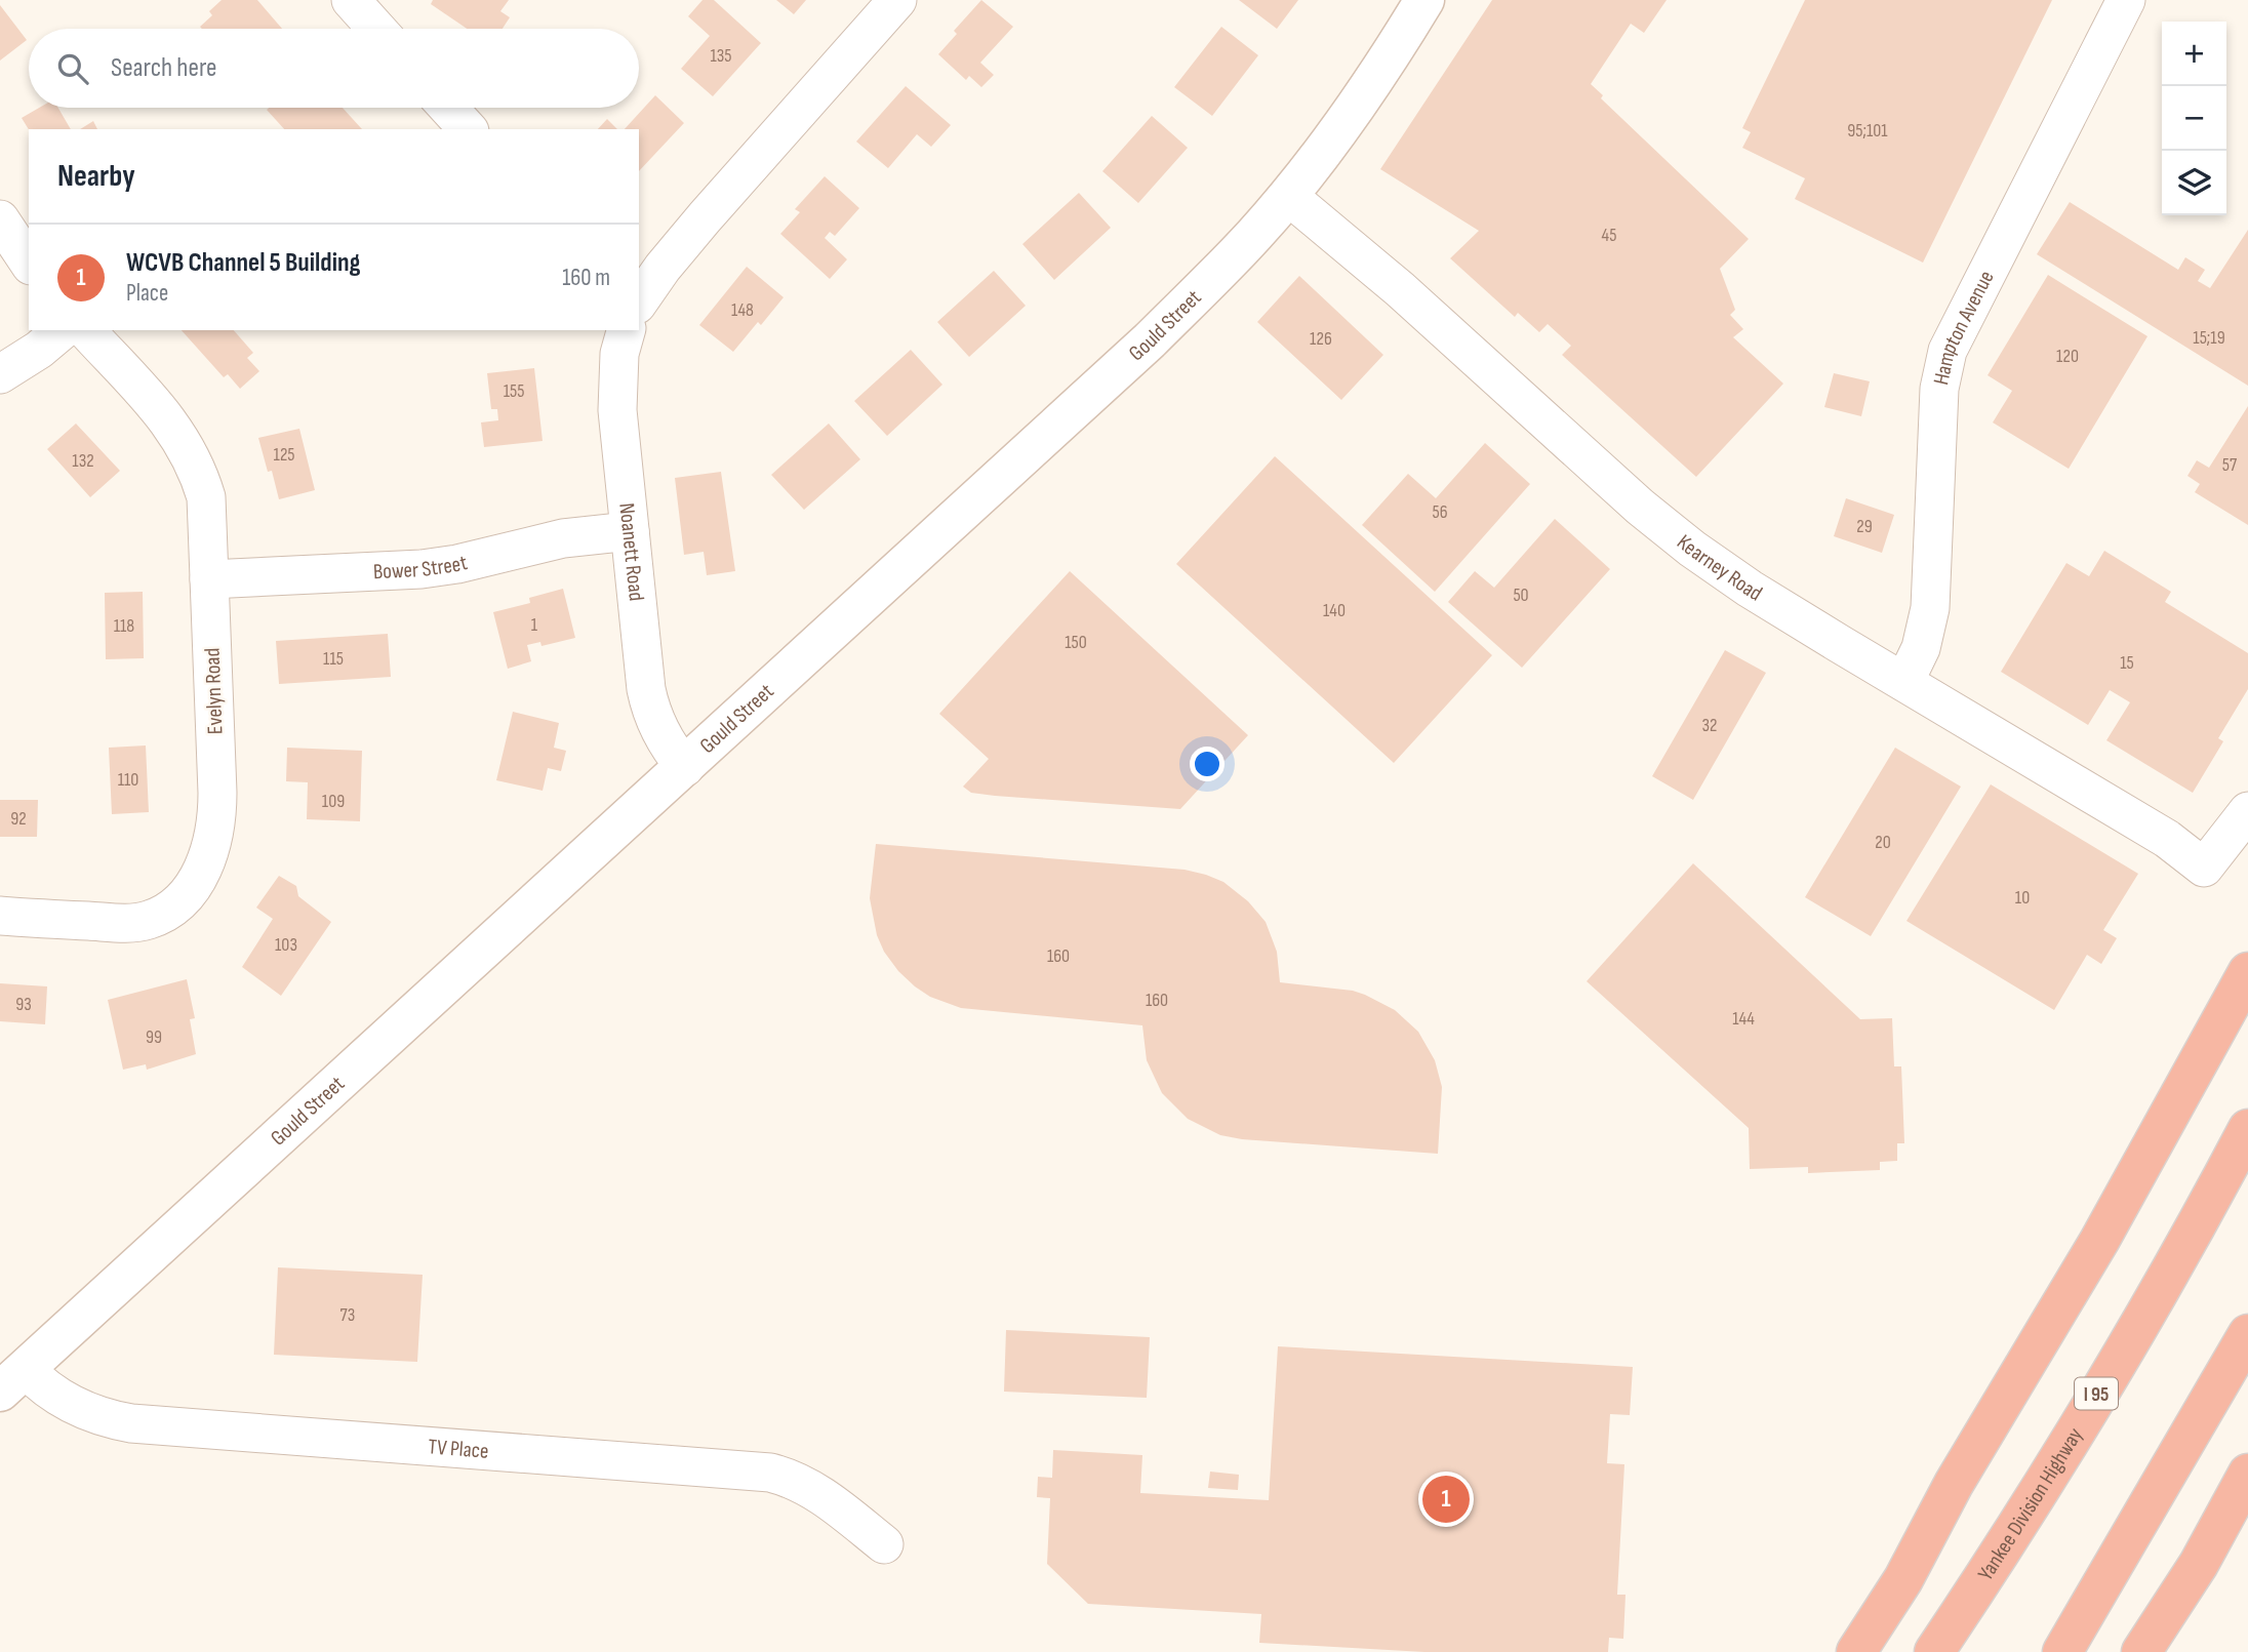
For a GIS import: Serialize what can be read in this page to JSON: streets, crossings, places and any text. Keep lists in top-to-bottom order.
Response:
{
  "streets": {
    "highway": ["I 95", "Yankee Division Highway"],
    "main road": ["Gould Street"],
    "street": [
      "Hampton Avenue",
      "Noanett Road",
      "Bower Street",
      "Kearney Road",
      "Evelyn Road",
      "TV Place"
    ]
  },
  "crossings": [
    ["Gould Street", "Noanett Road"],
    ["Gould Street", "Kearney Road"],
    ["Gould Street", "TV Place"],
    ["Hampton Avenue", "Kearney Road"],
    ["Noanett Road", "Bower Street"],
    ["Bower Street", "Evelyn Road"]
  ],
  "house_numbers": [
    "135",
    "95;101",
    "45",
    "148",
    "15;19",
    "126",
    "120",
    "155",
    "125",
    "132",
    "57",
    "56",
    "29",
    "50",
    "140",
    "1",
    "118",
    "150",
    "115",
    "15",
    "32",
    "110",
    "109",
    "92",
    "20",
    "10",
    "103",
    "160",
    "160",
    "93",
    "144",
    "99",
    "73"
  ],
  "page": {
    "map_buttons": ["+", "−"],
    "search": "Search here",
    "heading": "Nearby",
    "list": [
      {
        "mark": "1",
        "name": "WCVB Channel 5 Building",
        "note": "Place",
        "value": "160 m"
      }
    ],
    "pins": "1"
  }
}
